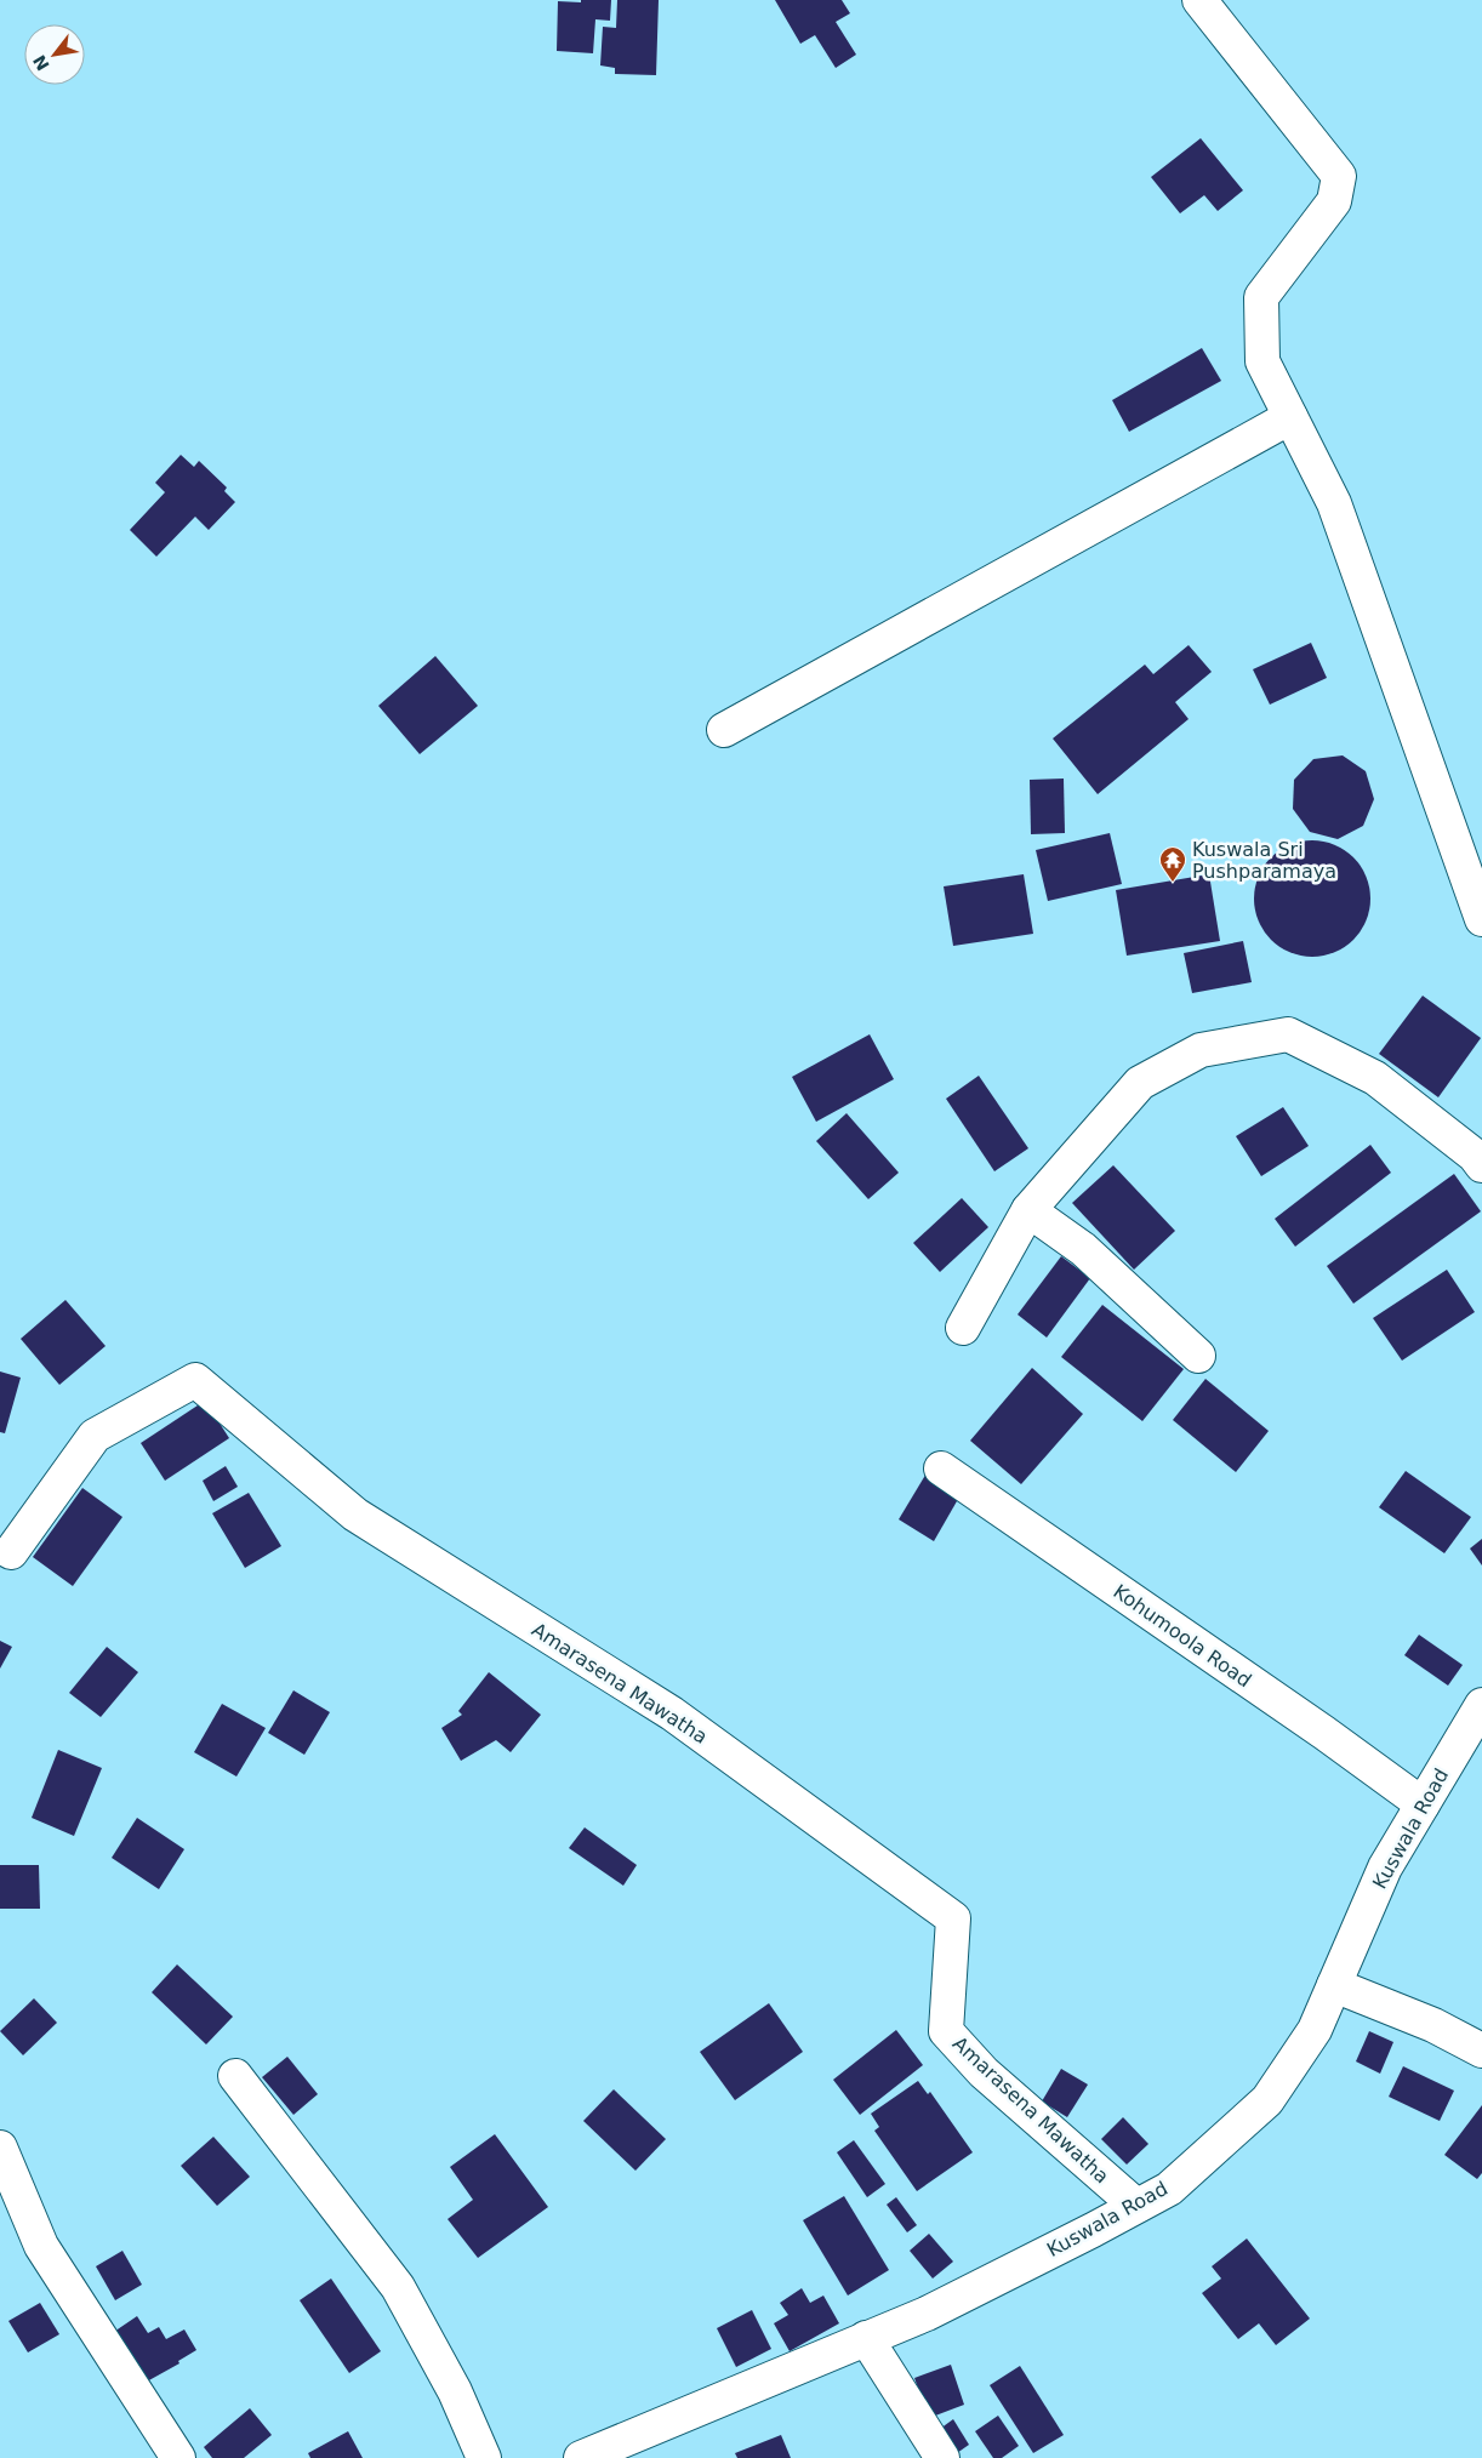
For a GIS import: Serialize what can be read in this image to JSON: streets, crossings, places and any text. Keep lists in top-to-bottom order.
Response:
{
  "streets": {
    "street": ["Kohumoola Road", "Amarasena Mawatha", "Kuswala Road"]
  },
  "crossings": [
    ["Kohumoola Road", "Kuswala Road"],
    ["Amarasena Mawatha", "Kuswala Road"]
  ],
  "places": {
    "temple": ["Kuswala Sri Pushparamaya"]
  },
  "north": "bottom left"
}
